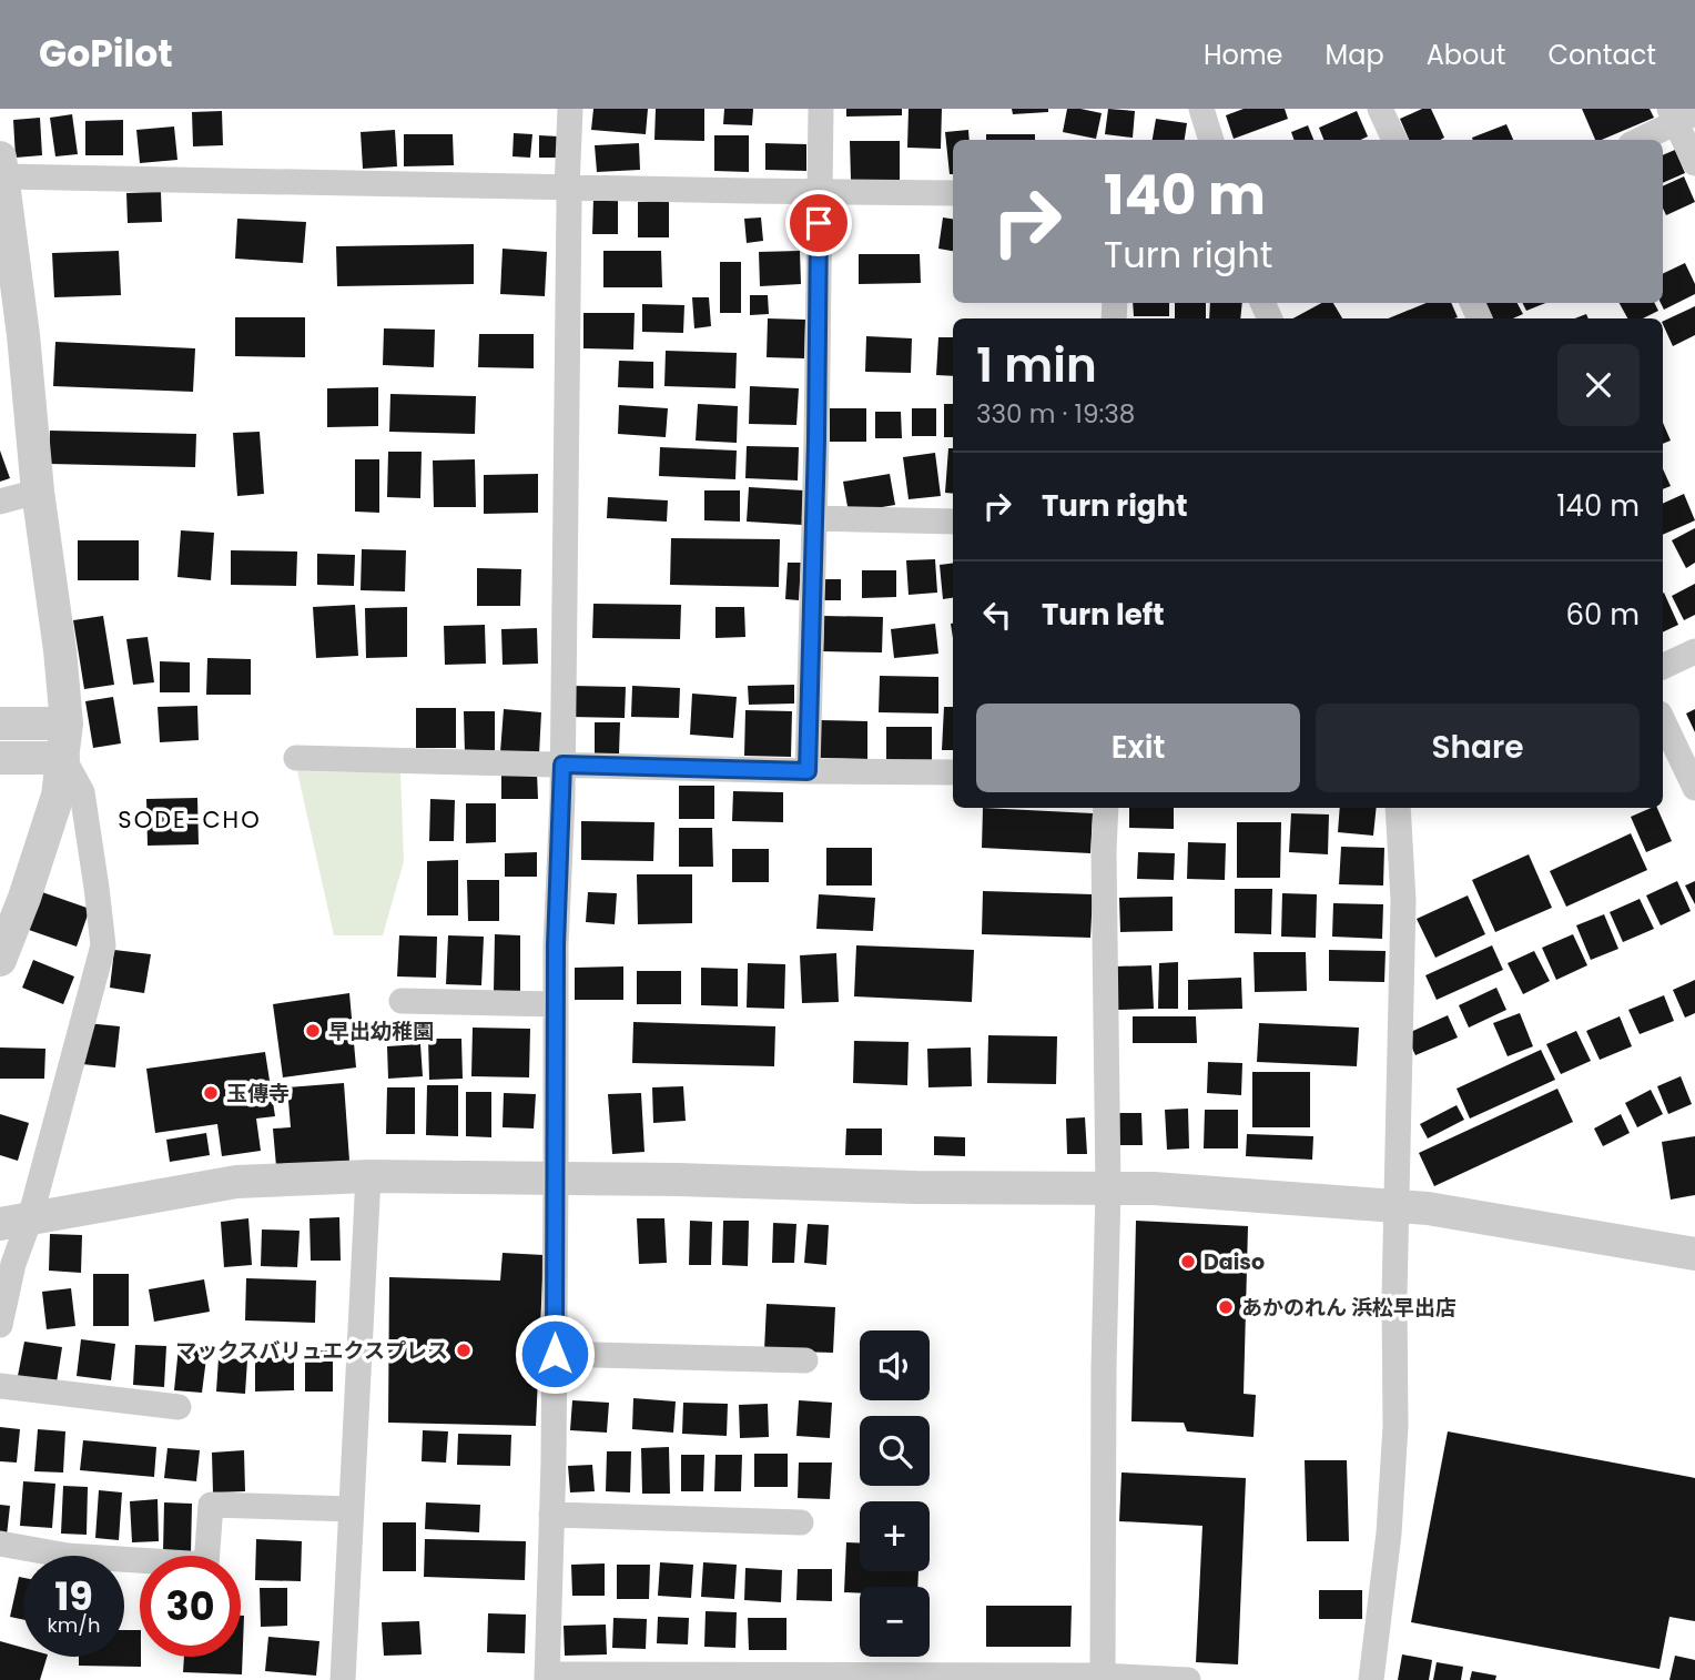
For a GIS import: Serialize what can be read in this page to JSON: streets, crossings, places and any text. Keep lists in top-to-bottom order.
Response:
{
  "districts": ["SODE-CHO"],
  "places": [
    "早出幼稚園",
    "玉傳寺",
    "Daiso",
    "あかのれん 浜松早出店",
    "マックスバリュエクスプレス"
  ],
  "page": {
    "header": "GoPilot",
    "nav": [
      "Home",
      "Map",
      "About",
      "Contact"
    ],
    "turn": ["140 m", "Turn right"],
    "heading": ["1 min", "330 m · 19:38"],
    "list": [
      {
        "name": "Turn right",
        "value": "140 m"
      },
      {
        "name": "Turn left",
        "value": "60 m"
      }
    ],
    "buttons": ["Exit", "Share"],
    "map_buttons": ["+", "−"],
    "speed": "19 km/h",
    "limit": "30"
  }
}
